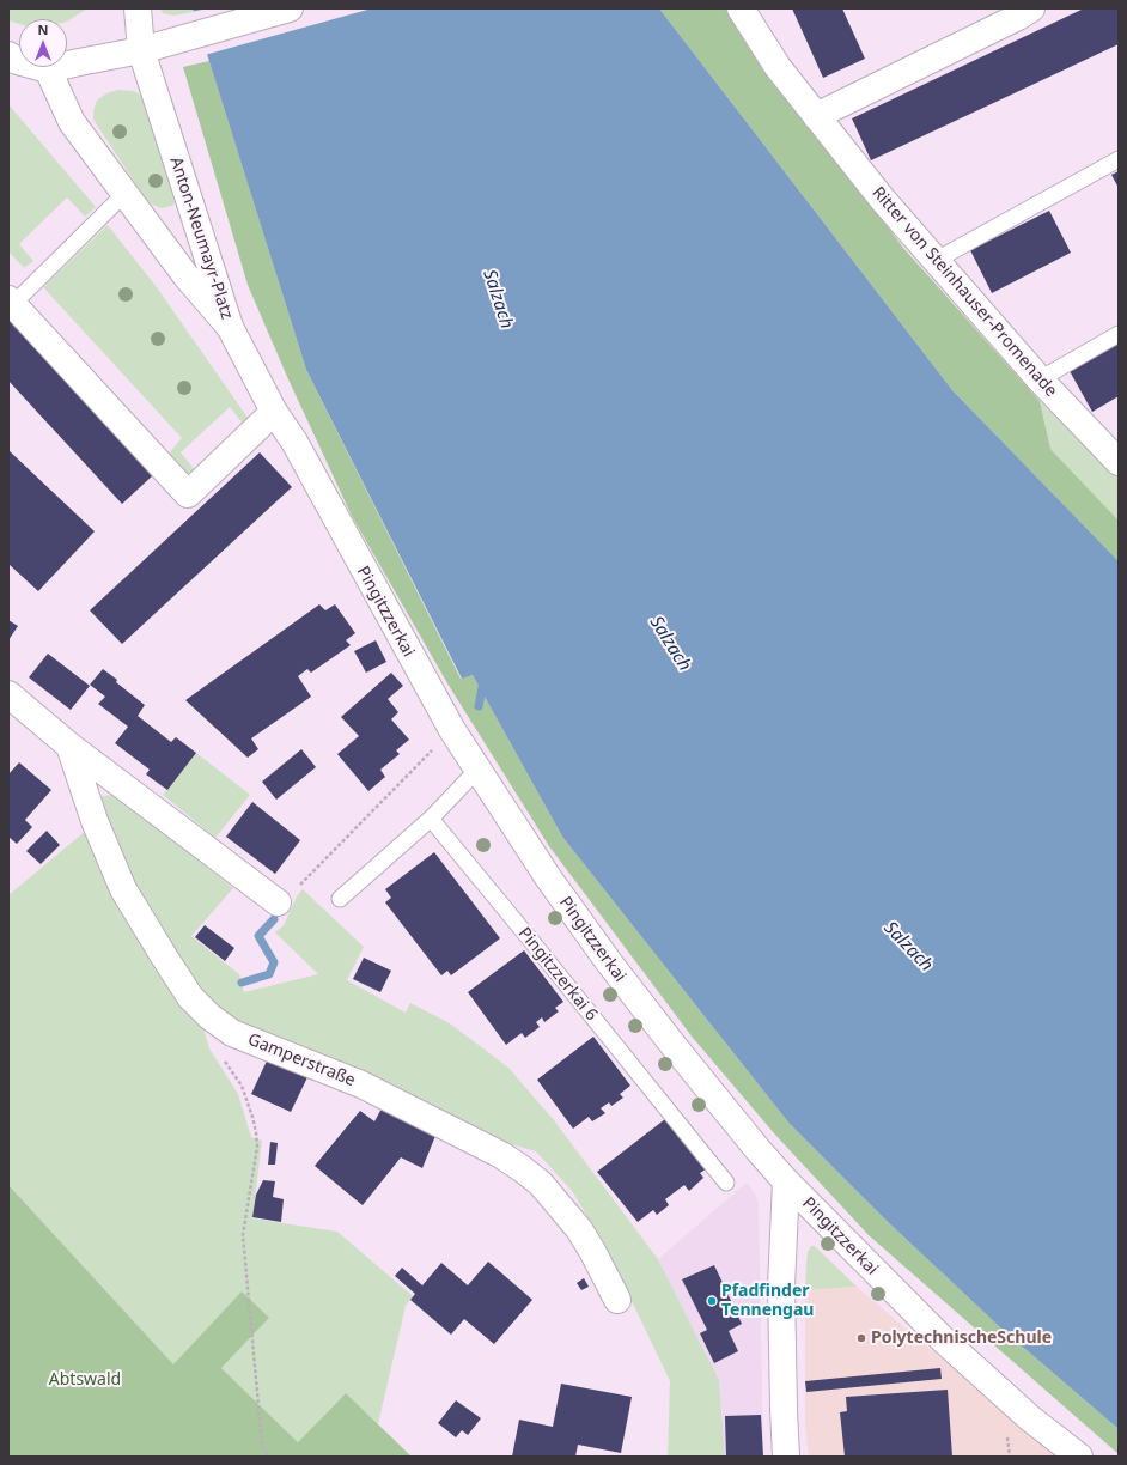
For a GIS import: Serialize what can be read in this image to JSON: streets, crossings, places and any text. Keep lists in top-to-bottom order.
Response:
{
  "streets": {
    "street": [
      "Anton-Neumayr-Platz",
      "Ritter von Steinhauser-Promenade",
      "Pingitzzerkai",
      "Gamperstraße"
    ],
    "lane": ["Pingitzzerkai 6"]
  },
  "crossings": [
    ["Anton-Neumayr-Platz", "Pingitzzerkai"]
  ],
  "water": ["Salzach"],
  "parks": ["Abtswald"],
  "places": ["Pfadfinder Tennengau", "PolytechnischeSchule"],
  "north": "top"
}
